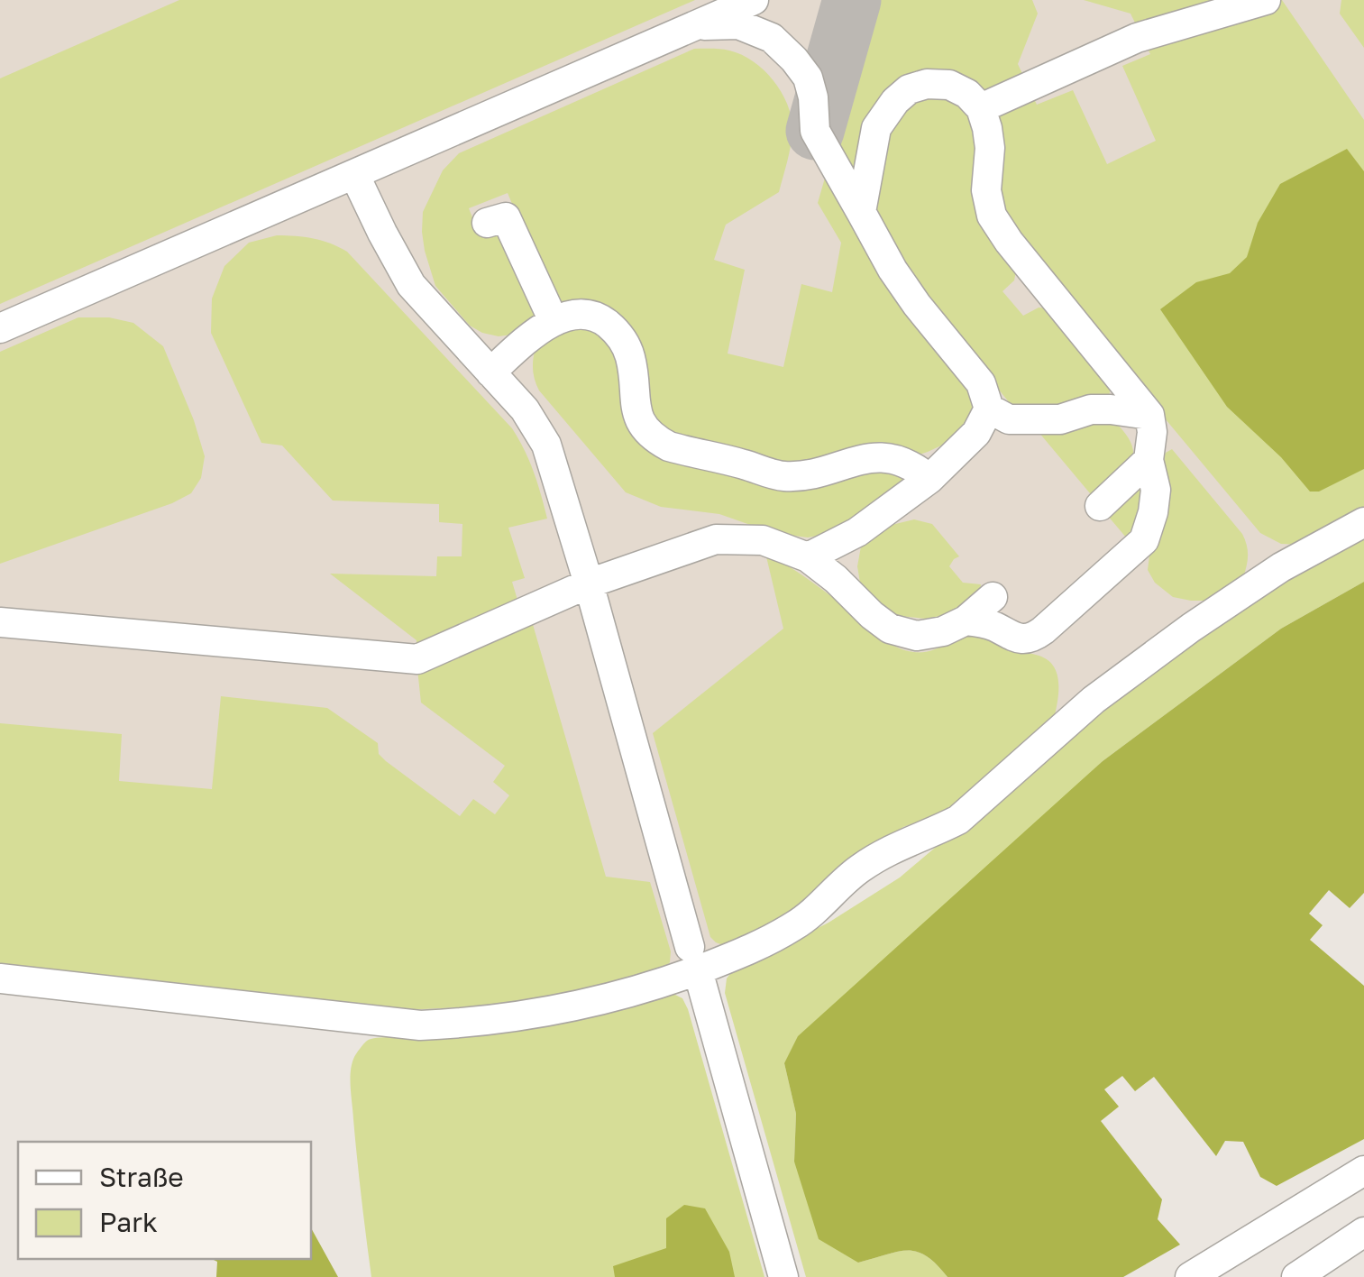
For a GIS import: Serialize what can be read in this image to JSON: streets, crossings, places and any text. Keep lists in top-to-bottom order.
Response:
{
  "legend": ["Straße", "Park"]
}
